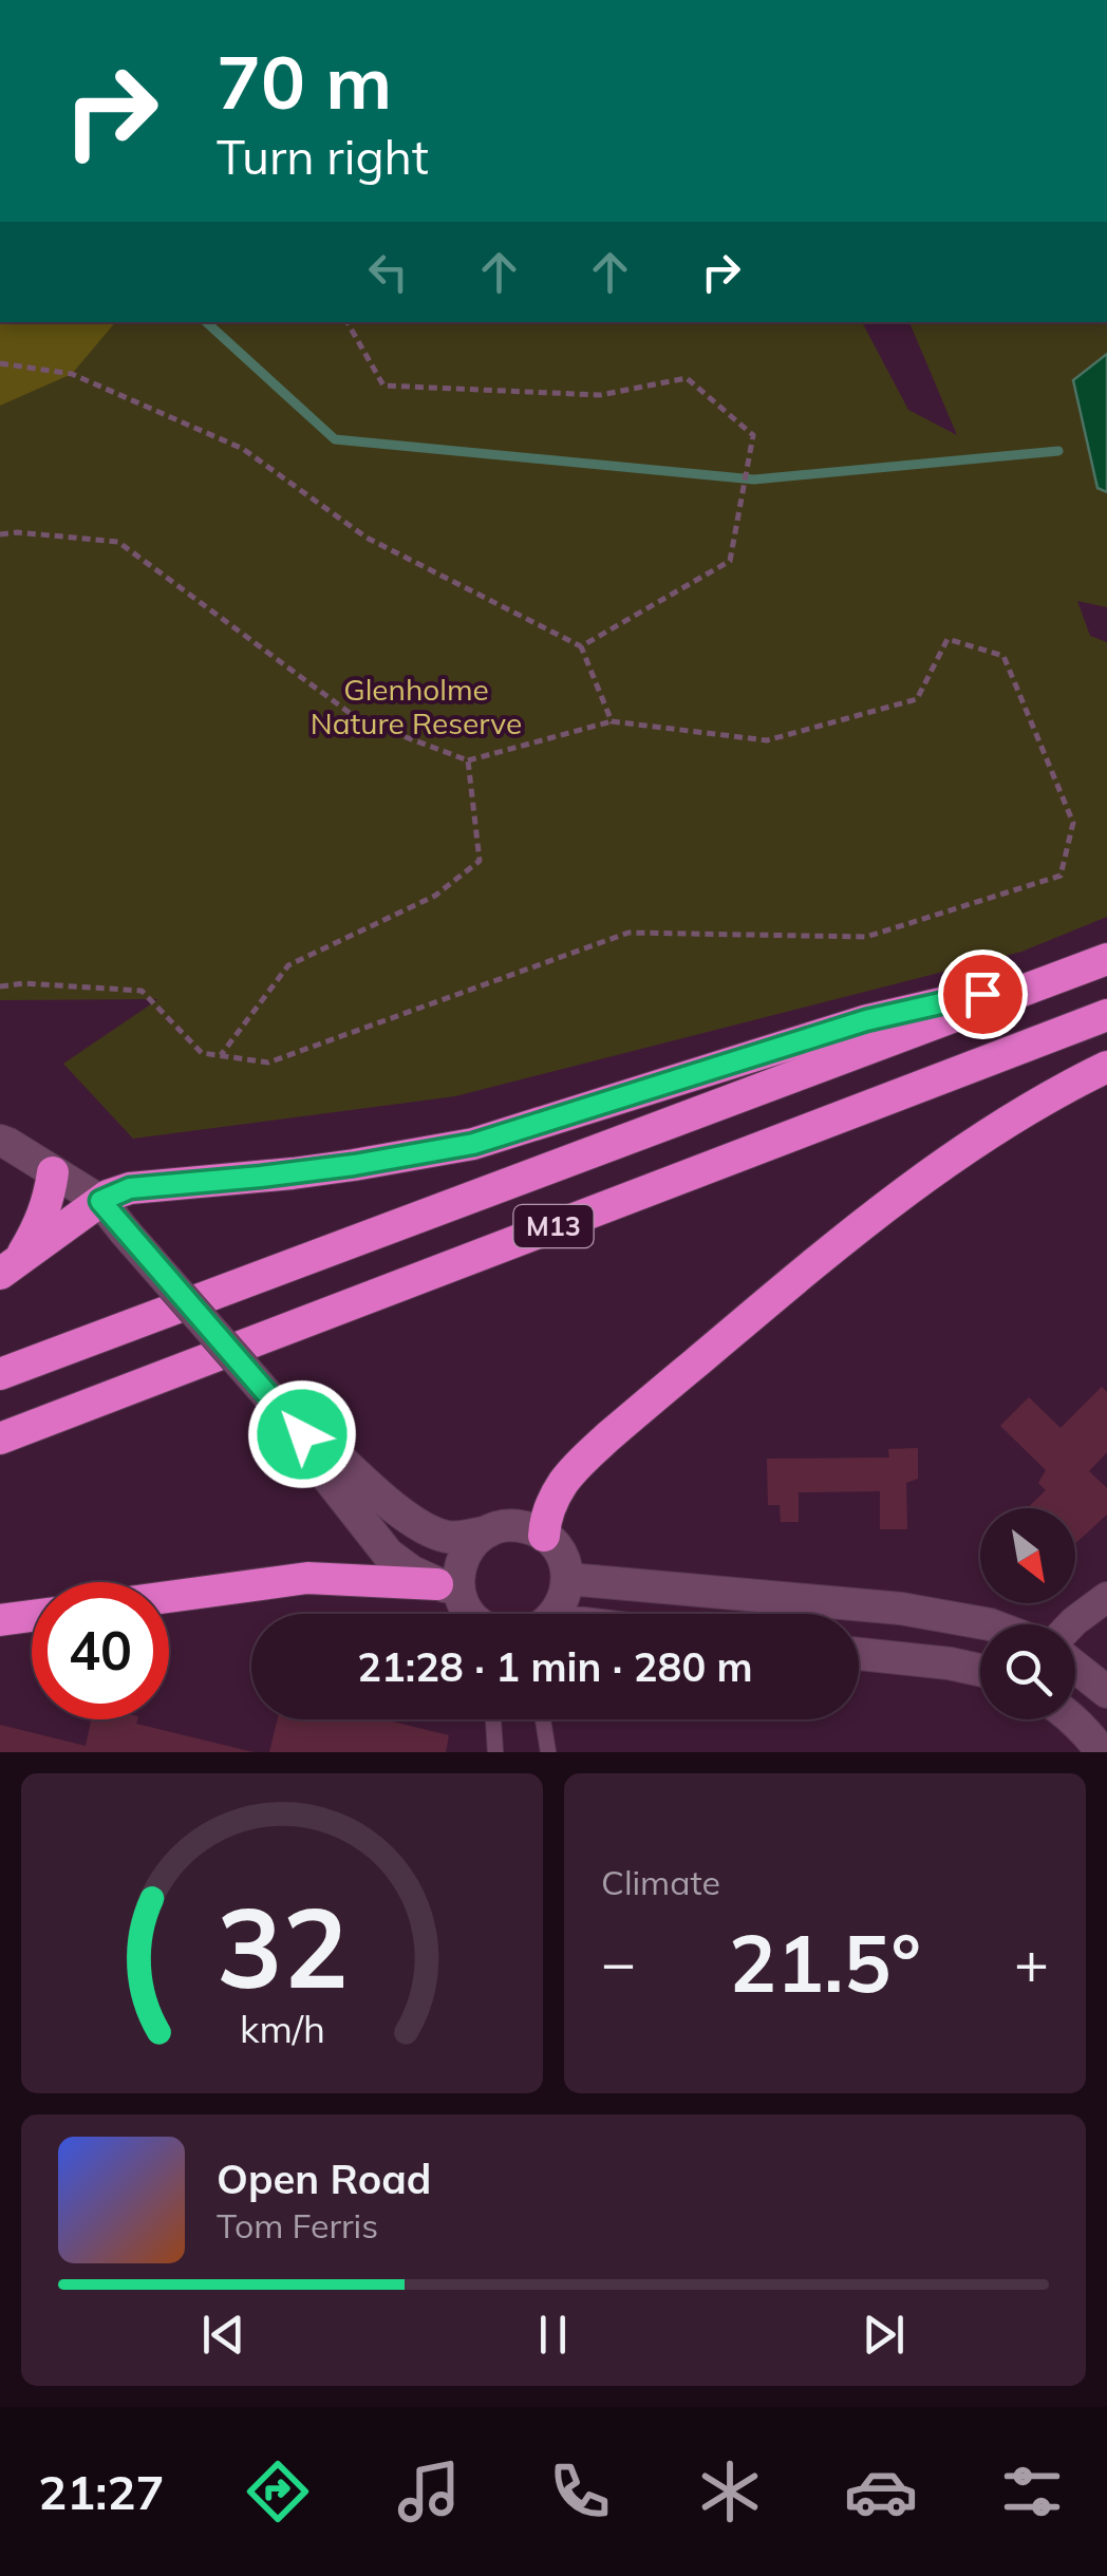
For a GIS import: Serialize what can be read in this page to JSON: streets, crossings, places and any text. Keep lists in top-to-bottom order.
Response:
{
  "streets": {
    "highway": ["M13"]
  },
  "parks": ["Glenholme Nature Reserve"],
  "north": "bottom right",
  "page": {
    "turn": ["70 m", "Turn right"],
    "limit": "40",
    "trip": "21:28 · 1 min · 280 m",
    "tile": "Climate",
    "heat": ["−", "21.5°", "+"],
    "song": ["Open Road", "Tom Ferris"],
    "tabs": "21:27",
    "gauge": ["32", "km/h"]
  }
}
